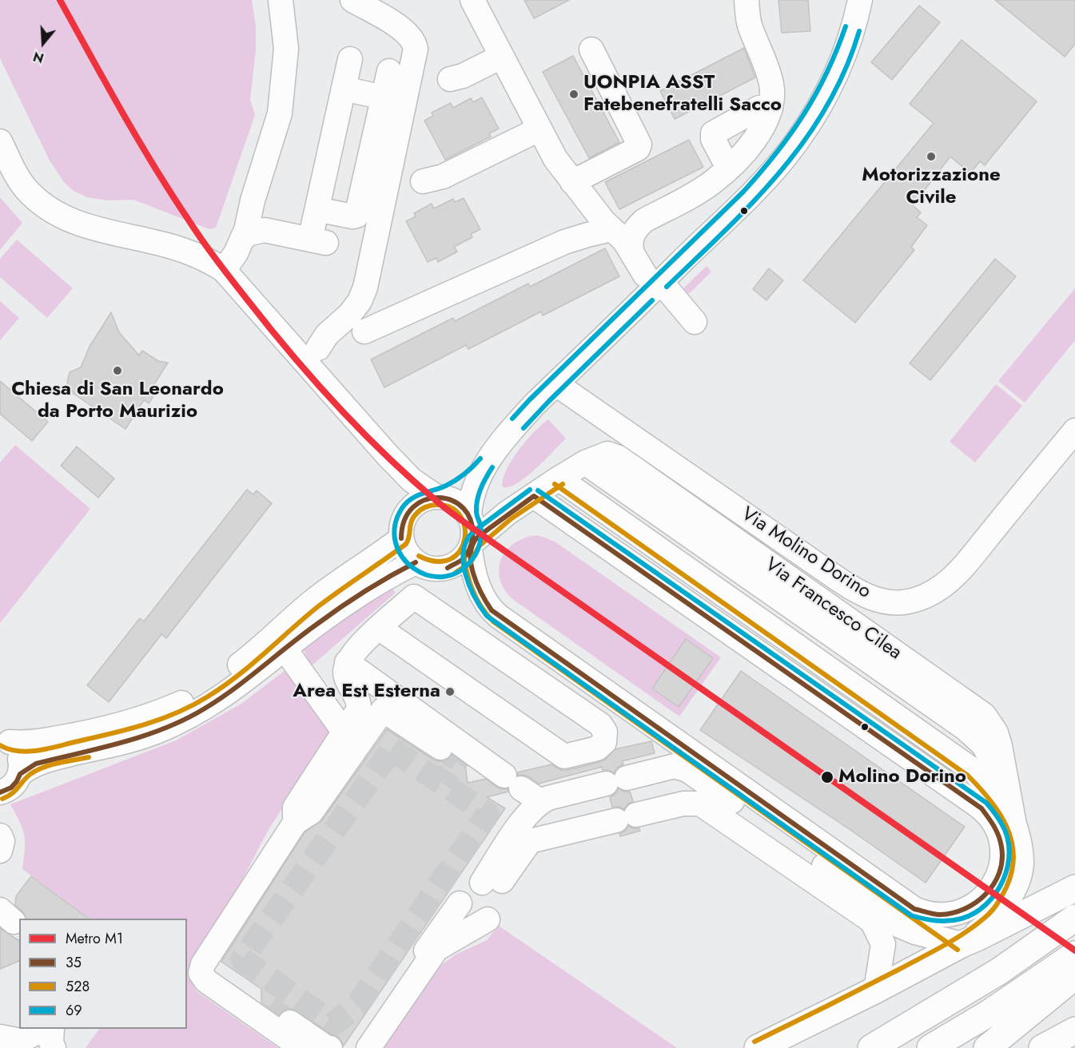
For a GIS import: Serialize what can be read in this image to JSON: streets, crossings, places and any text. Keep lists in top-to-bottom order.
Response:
{
  "streets": {
    "street": ["Via Molino Dorino", "Via Francesco Cilea"]
  },
  "places": [
    "UONPIA ASST Fatebenefratelli Sacco",
    "Motorizzazione Civile",
    "Chiesa di San Leonardo da Porto Maurizio",
    "Area Est Esterna",
    "Molino Dorino"
  ],
  "lines": [
    "metro line M1",
    "transit line 69",
    "transit line 528",
    "transit line 35"
  ],
  "legend": [
    "Metro M1",
    "35",
    "528",
    "69"
  ],
  "north": "bottom"
}
